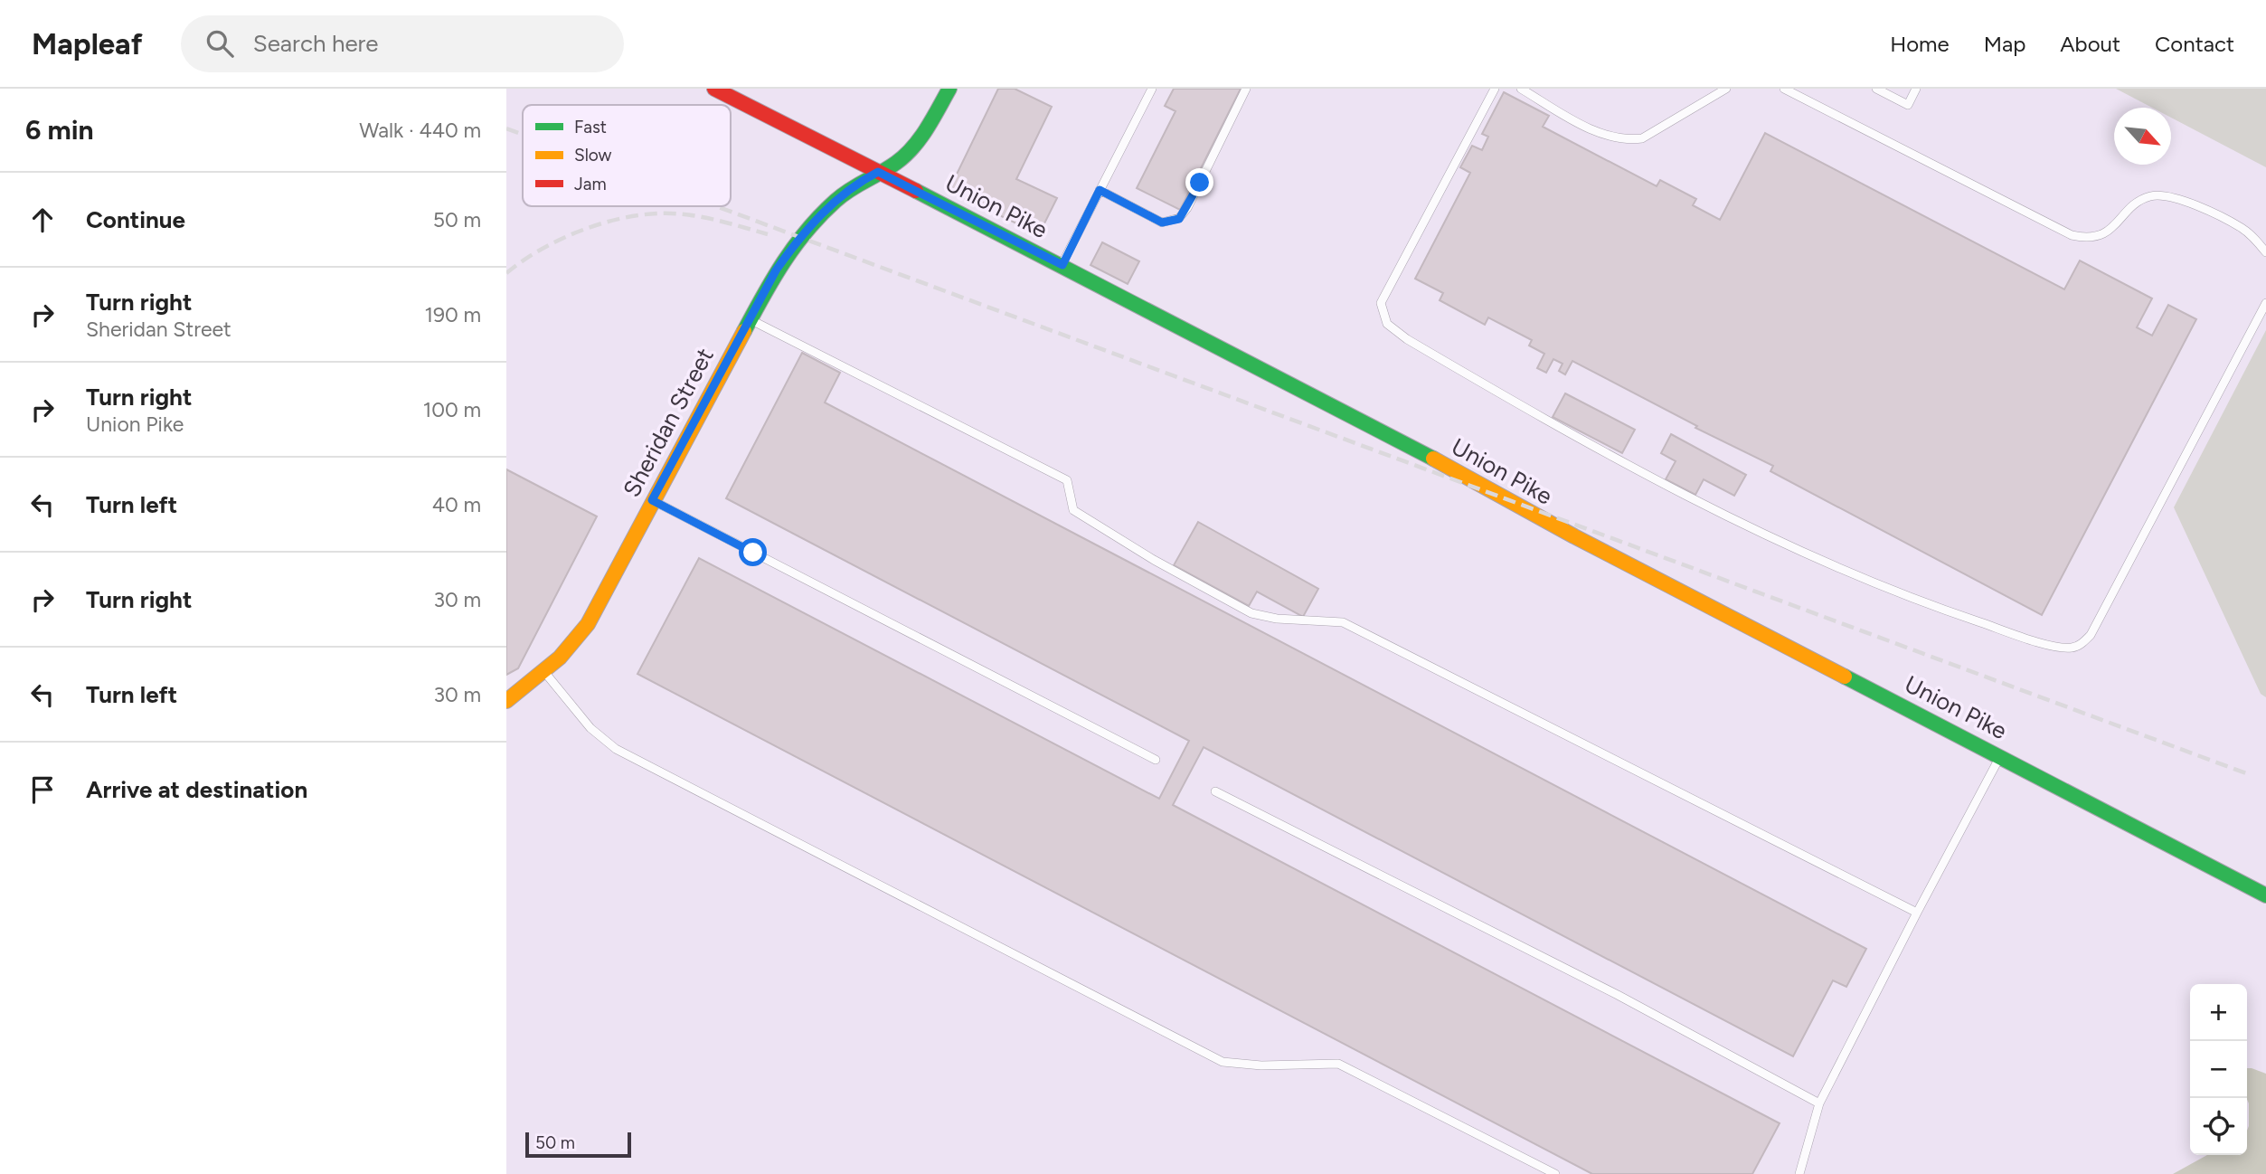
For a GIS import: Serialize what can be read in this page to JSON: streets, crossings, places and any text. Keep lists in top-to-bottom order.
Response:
{
  "streets": {
    "street": ["Union Pike", "Sheridan Street"]
  },
  "crossings": [
    ["Union Pike", "Sheridan Street"]
  ],
  "legend": ["Fast", "Slow", "Jam"],
  "scale_bar": "50 m",
  "north": "bottom right",
  "page": {
    "header": "Mapleaf",
    "search": "Search here",
    "nav": [
      "Home",
      "Map",
      "About",
      "Contact"
    ],
    "heading": ["6 min", "Walk · 440 m"],
    "list": [
      ["Continue", "50 m"],
      ["Turn right", "Sheridan Street", "190 m"],
      ["Turn right", "Union Pike", "100 m"],
      ["Turn left", "40 m"],
      ["Turn right", "30 m"],
      ["Turn left", "30 m"],
      "Arrive at destination"
    ],
    "map_buttons": ["+", "−"],
    "scale": "50 m"
  }
}
